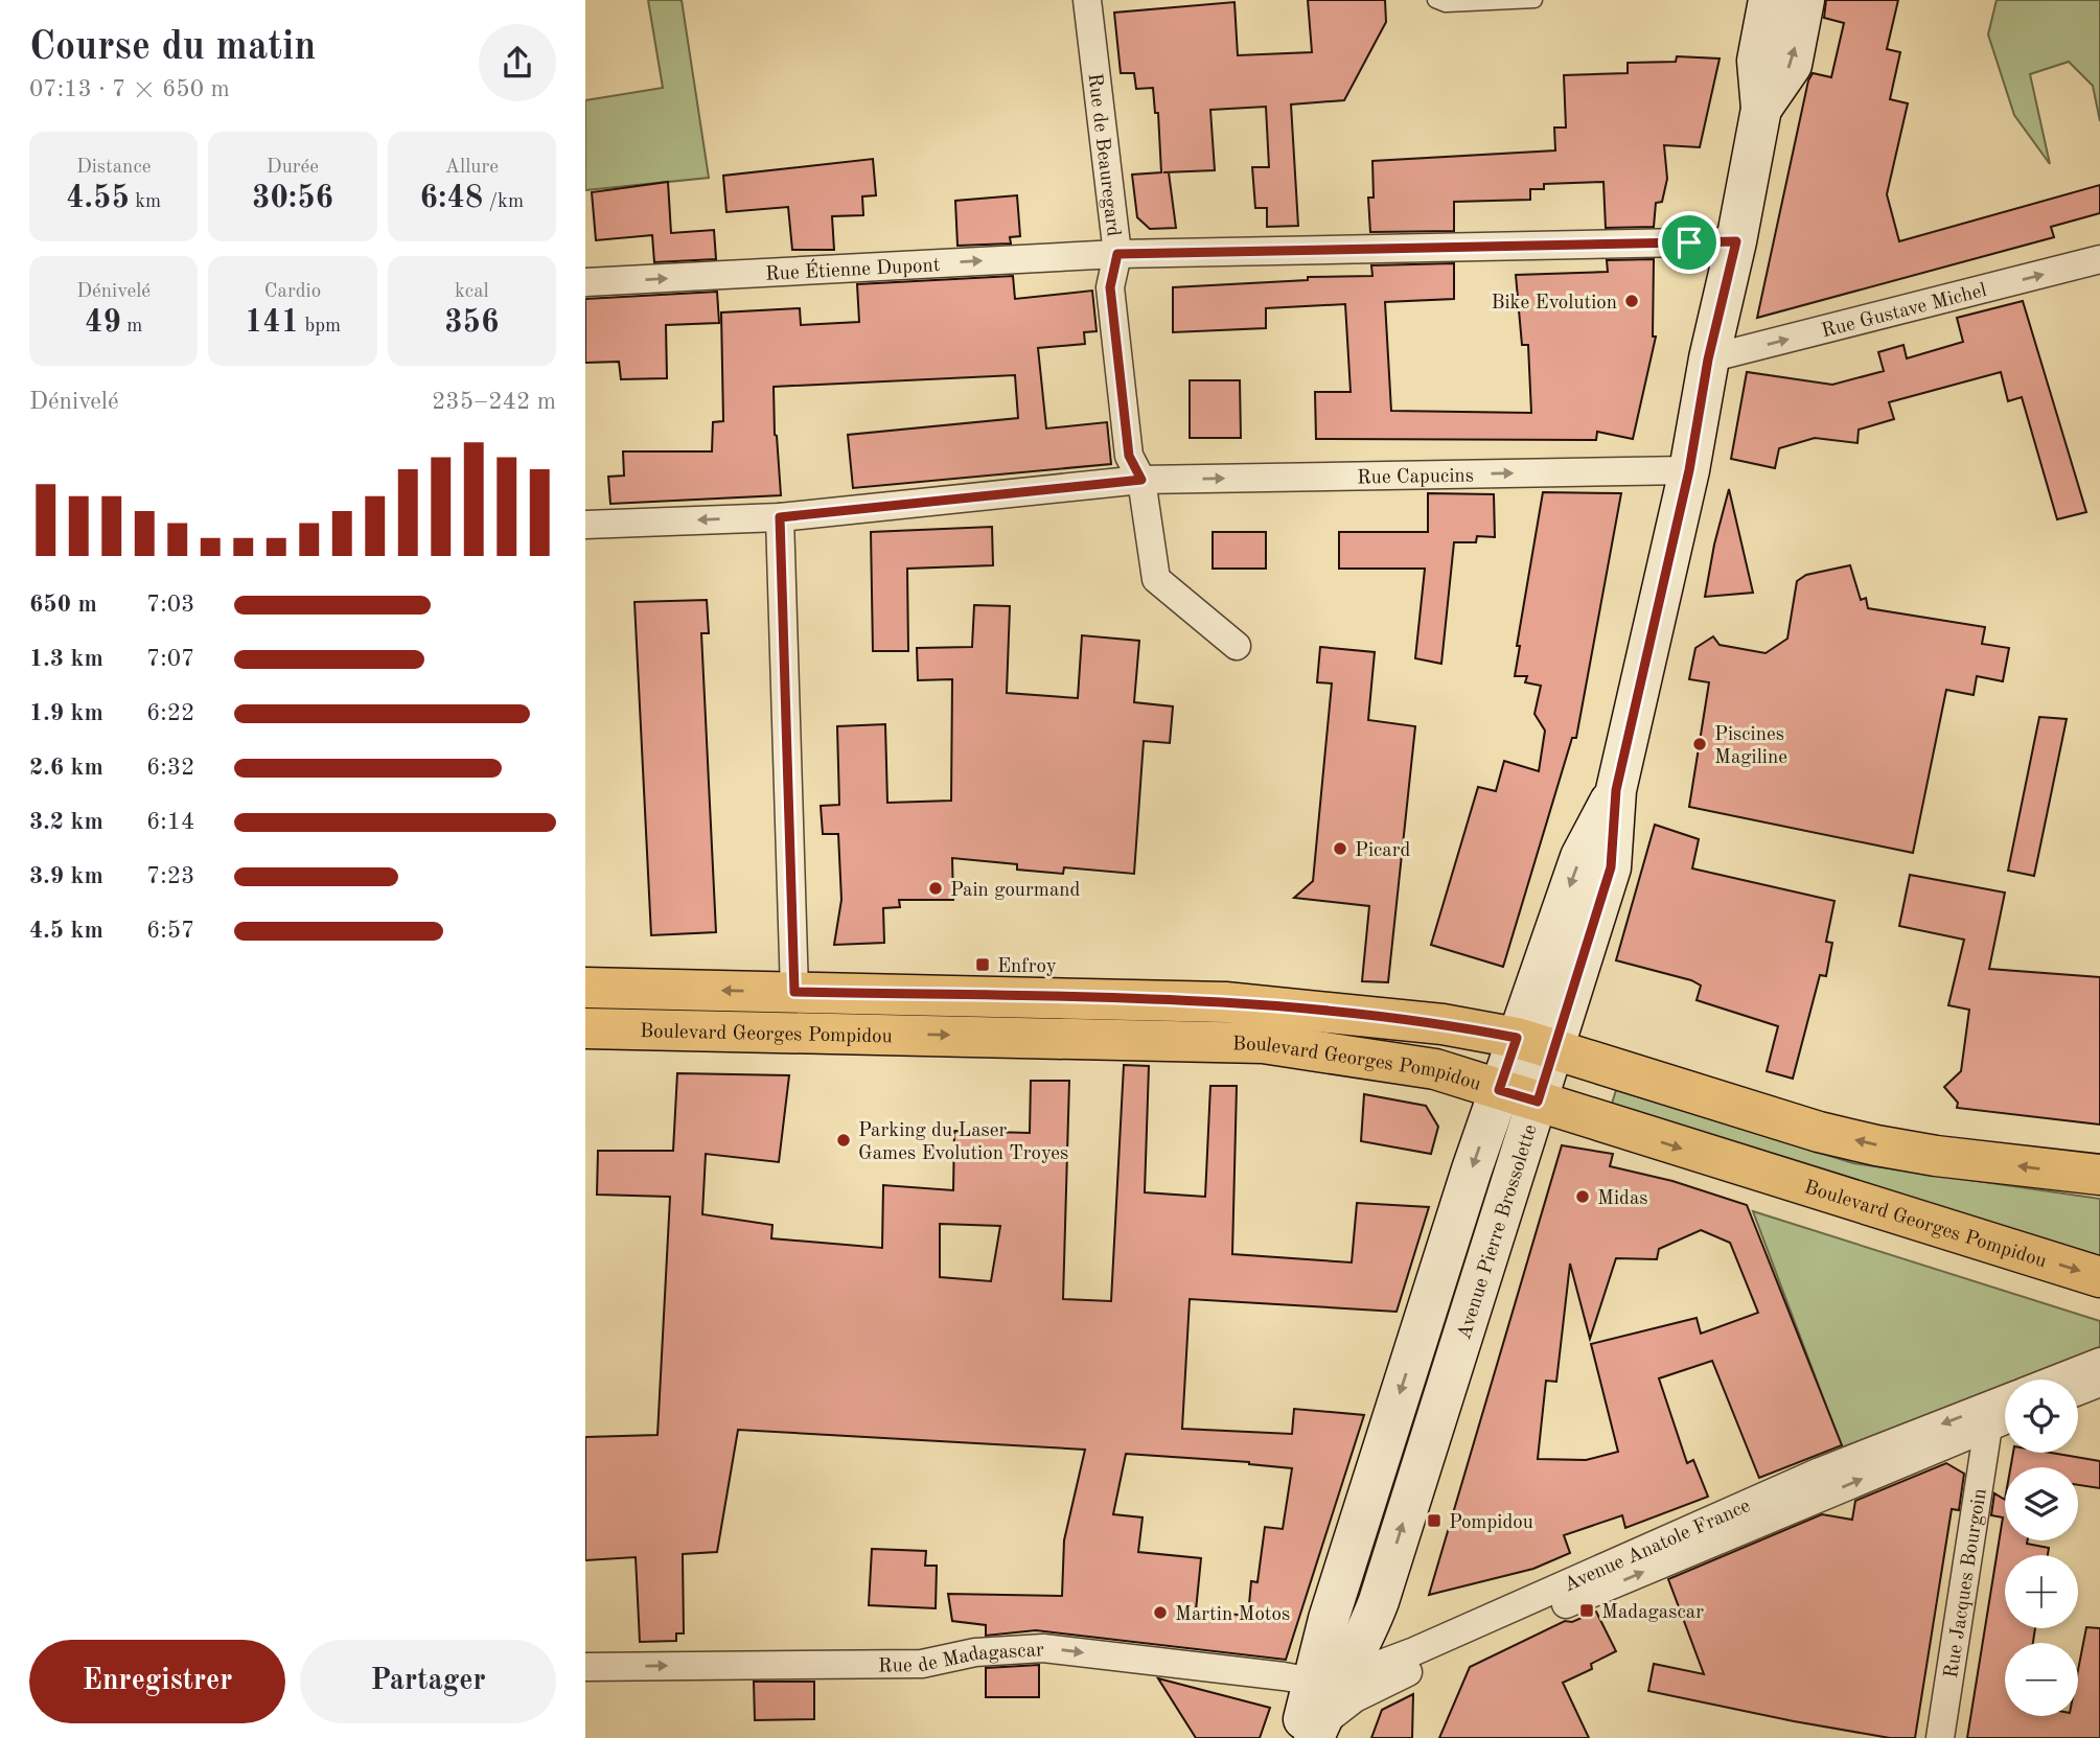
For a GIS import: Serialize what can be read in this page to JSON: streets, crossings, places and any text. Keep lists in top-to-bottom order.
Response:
{
  "streets": {
    "main road": ["Boulevard Georges Pompidou", "Avenue Pierre Brossolette"],
    "street": [
      "Rue de Beauregard",
      "Rue Étienne Dupont",
      "Rue Gustave Michel",
      "Rue Capucins",
      "Avenue Anatole France",
      "Rue Jacques Bourgoin",
      "Rue de Madagascar"
    ]
  },
  "crossings": [
    ["Rue de Beauregard", "Rue Étienne Dupont"],
    ["Rue de Beauregard", "Rue Capucins"],
    ["Rue Étienne Dupont", "Avenue Pierre Brossolette"],
    ["Rue Gustave Michel", "Avenue Pierre Brossolette"],
    ["Rue Capucins", "Avenue Pierre Brossolette"],
    ["Boulevard Georges Pompidou", "Avenue Pierre Brossolette"],
    ["Avenue Pierre Brossolette", "Avenue Anatole France"],
    ["Avenue Pierre Brossolette", "Rue de Madagascar"],
    ["Avenue Anatole France", "Rue Jacques Bourgoin"],
    ["Avenue Anatole France", "Rue de Madagascar"]
  ],
  "one_way": ["Rue Étienne Dupont", "Rue Gustave Michel", "Rue de Madagascar"],
  "places": {
    "other": [
      "Bike Evolution",
      "Piscines Magiline",
      "Picard",
      "Pain gourmand",
      "Parking du Laser Games Evolution Troyes",
      "Midas",
      "Martin Motos"
    ],
    "transit": ["Enfroy", "Pompidou", "Madagascar"]
  },
  "page": {
    "heading": ["Course du matin", "07:13 · 7 × 650 m"],
    "stats": [
      ["Distance", "4.55 km"],
      ["Durée", "30:56"],
      ["Allure", "6:48 /km"],
      ["Dénivelé", "49 m"],
      ["Cardio", "141 bpm"],
      ["kcal", "356"]
    ],
    "chart": ["Dénivelé", "235–242 m"],
    "list": [
      {
        "name": "650 m",
        "note": "7:03"
      },
      {
        "name": "1.3 km",
        "note": "7:07"
      },
      {
        "name": "1.9 km",
        "note": "6:22"
      },
      {
        "name": "2.6 km",
        "note": "6:32"
      },
      {
        "name": "3.2 km",
        "note": "6:14"
      },
      {
        "name": "3.9 km",
        "note": "7:23"
      },
      {
        "name": "4.5 km",
        "note": "6:57"
      }
    ],
    "map_buttons": ["+", "−"],
    "buttons": ["Enregistrer", "Partager"]
  }
}
